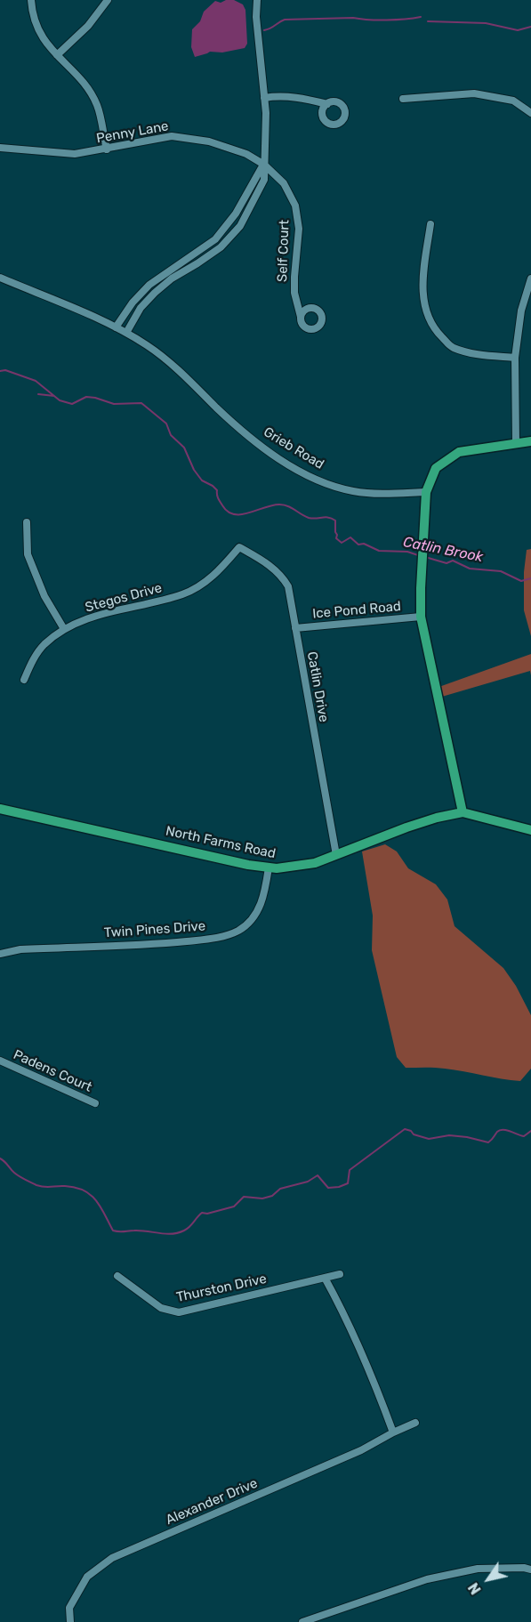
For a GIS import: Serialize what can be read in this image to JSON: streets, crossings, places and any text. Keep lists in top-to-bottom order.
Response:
{
  "streets": {
    "main road": ["North Farms Road"],
    "street": [
      "Penny Lane",
      "Self Court",
      "Grieb Road",
      "Stegos Drive",
      "Ice Pond Road",
      "Catlin Drive",
      "Twin Pines Drive",
      "Padens Court",
      "Thurston Drive",
      "Alexander Drive"
    ]
  },
  "crossings": [
    ["Penny Lane", "Self Court"],
    ["Stegos Drive", "Catlin Drive"],
    ["Ice Pond Road", "Catlin Drive"],
    ["Catlin Drive", "North Farms Road"],
    ["North Farms Road", "Twin Pines Drive"]
  ],
  "water": ["Catlin Brook"],
  "north": "bottom left"
}
